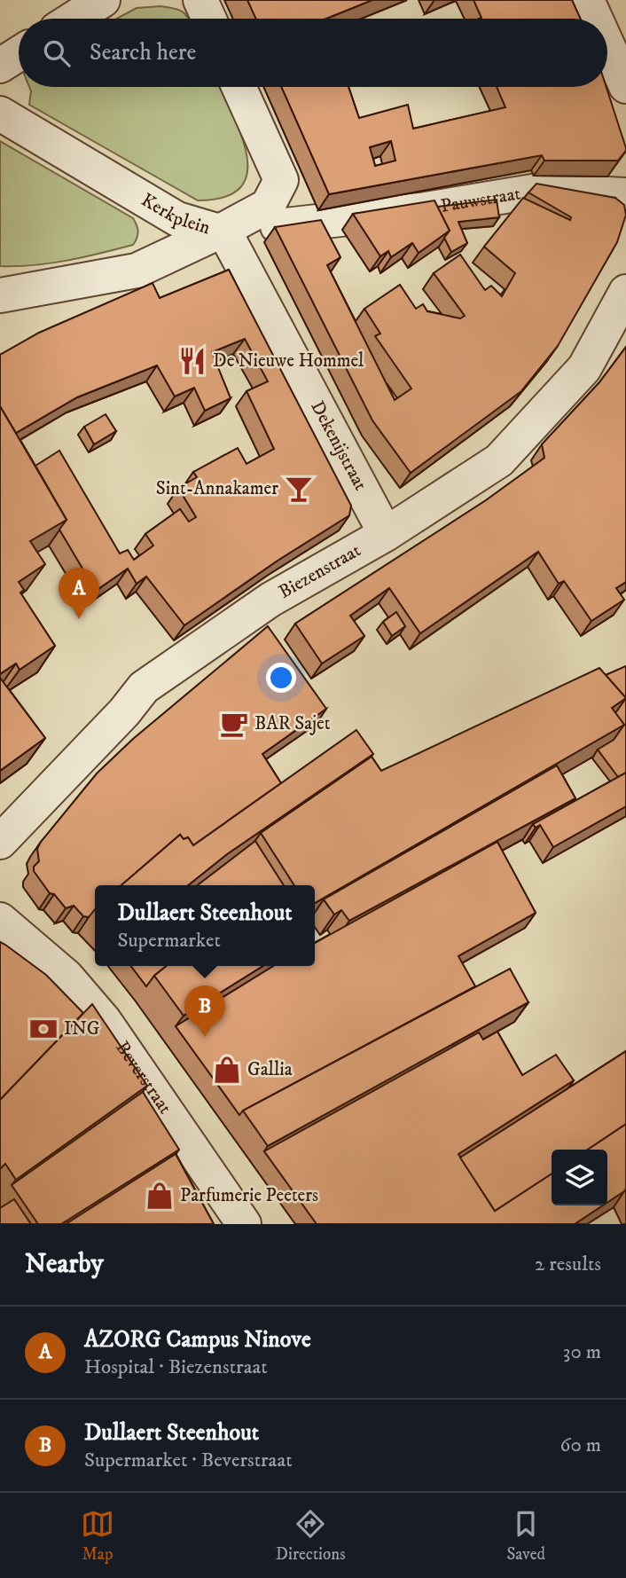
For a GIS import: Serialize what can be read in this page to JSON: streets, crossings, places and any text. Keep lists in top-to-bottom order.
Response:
{
  "streets": {
    "street": [
      "Pauwstraat",
      "Kerkplein",
      "Dekenijstraat",
      "Biezenstraat",
      "Beverstraat"
    ]
  },
  "crossings": [
    ["Pauwstraat", "Kerkplein"],
    ["Pauwstraat", "Dekenijstraat"],
    ["Kerkplein", "Dekenijstraat"],
    ["Dekenijstraat", "Biezenstraat"]
  ],
  "places": {
    "restaurant": ["De Nieuwe Hommel"],
    "bar": ["Sint-Annakamer"],
    "cafe": ["BAR Sajet"],
    "bank": ["ING"],
    "shop": ["Gallia", "Parfumerie Peeters"]
  },
  "page": {
    "search": "Search here",
    "pins": ["A", "B"],
    "popup": ["Dullaert Steenhout", "Supermarket"],
    "heading": ["Nearby", "2 results"],
    "list": [
      {
        "mark": "A",
        "name": "AZORG Campus Ninove",
        "note": "Hospital · Biezenstraat",
        "value": "30 m"
      },
      {
        "mark": "B",
        "name": "Dullaert Steenhout",
        "note": "Supermarket · Beverstraat",
        "value": "60 m"
      }
    ],
    "nav": ["Map", "Directions", "Saved"]
  }
}
